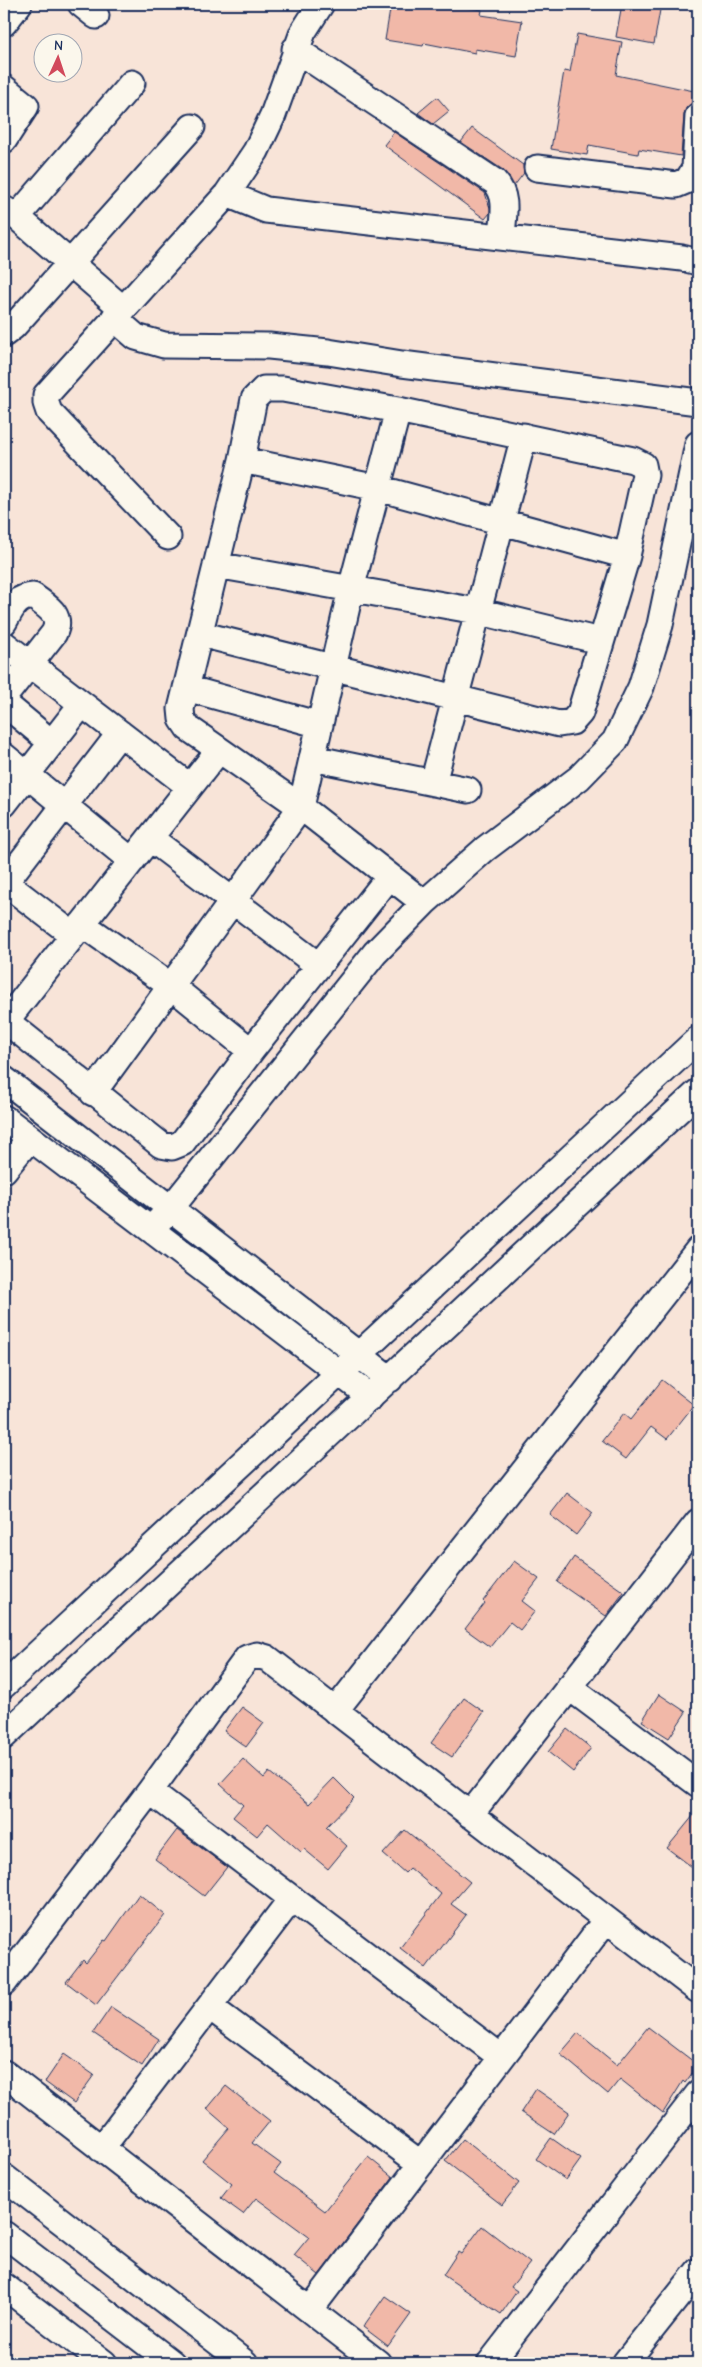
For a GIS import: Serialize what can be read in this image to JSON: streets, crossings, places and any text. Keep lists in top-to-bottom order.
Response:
{
  "north": "top"
}
